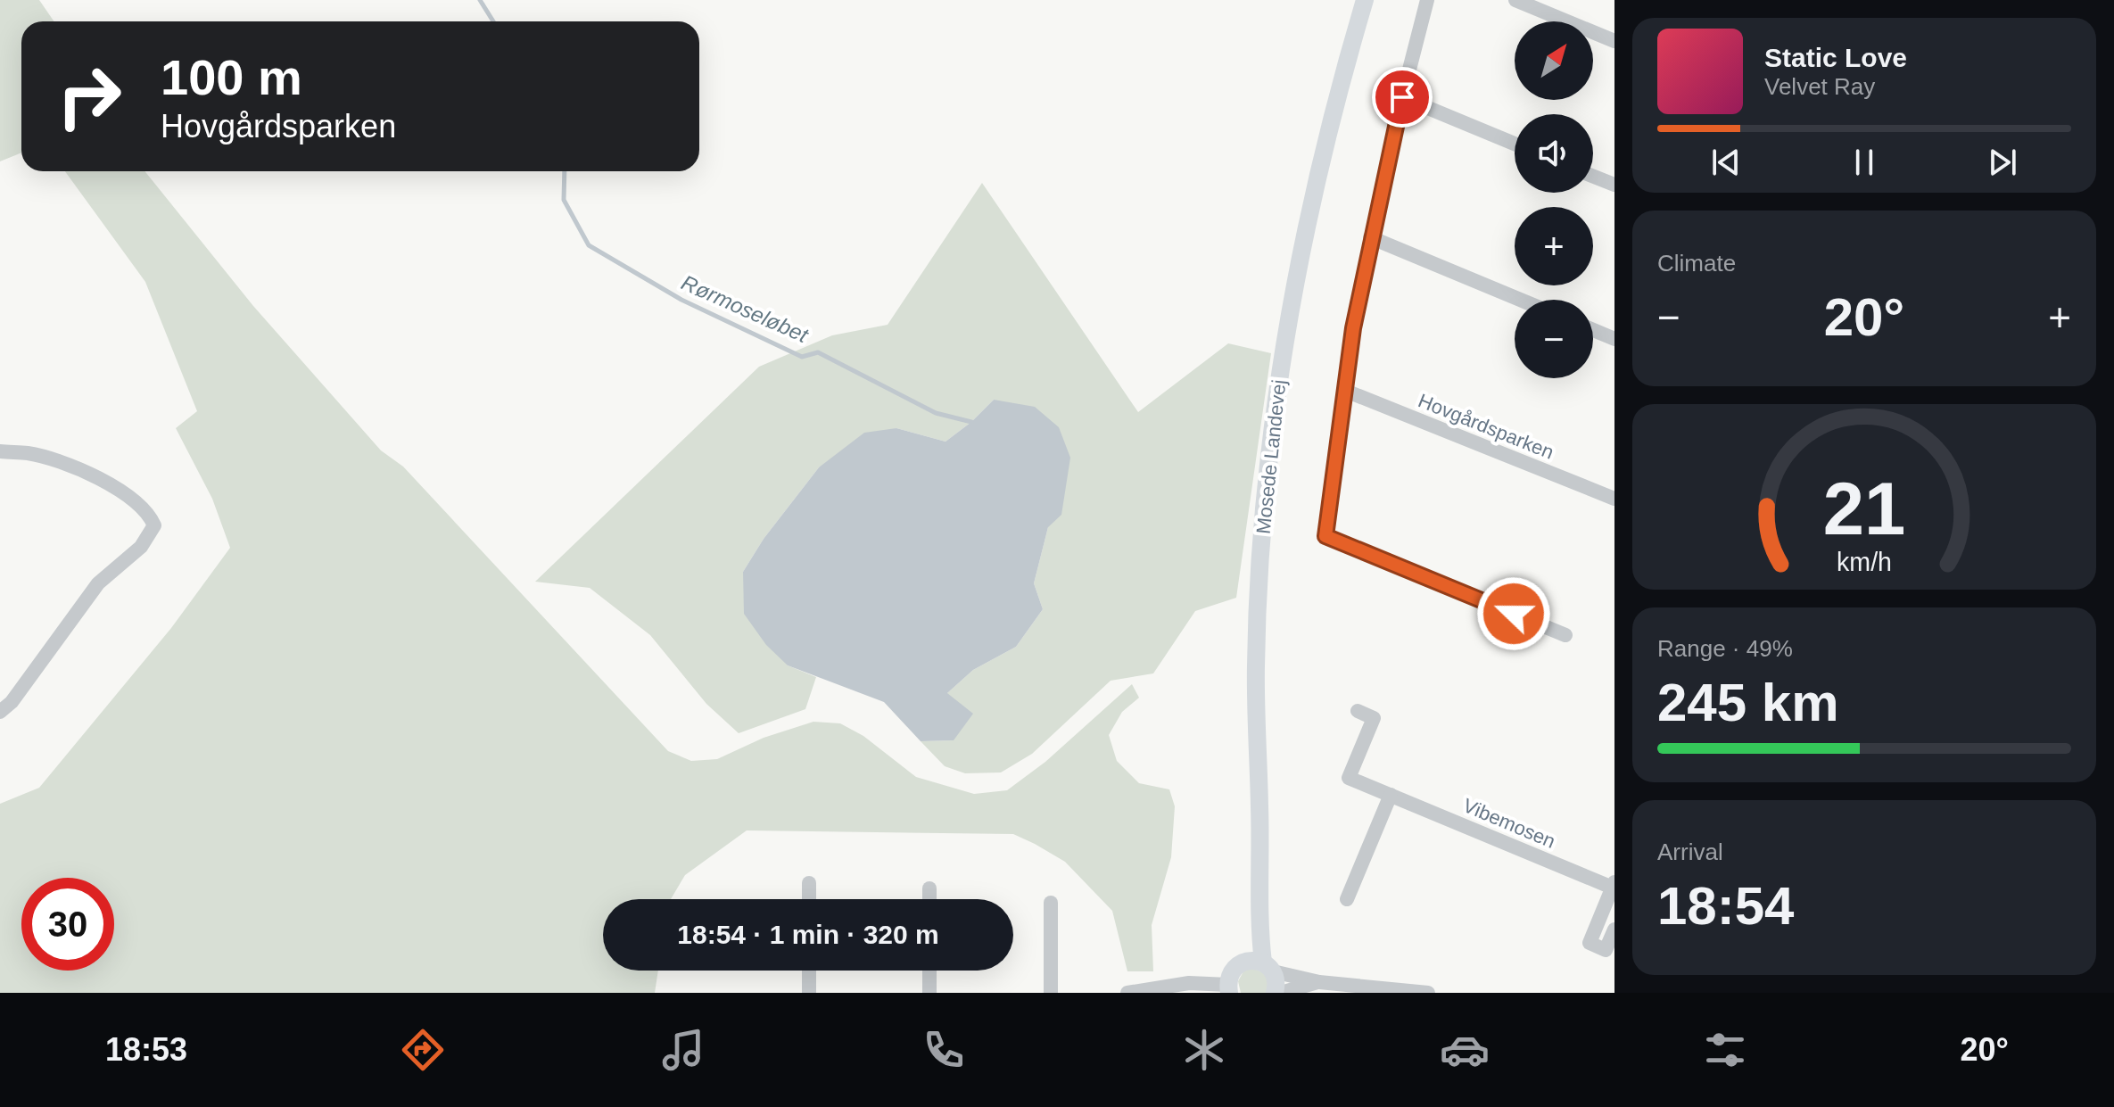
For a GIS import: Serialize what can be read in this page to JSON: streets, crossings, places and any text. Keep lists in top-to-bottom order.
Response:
{
  "streets": {
    "main road": ["Mosede Landevej"],
    "street": ["Hovgårdsparken", "Vibemosen"]
  },
  "water": ["Rørmoseløbet"],
  "north": "top right",
  "page": {
    "map_buttons": ["+", "−"],
    "turn": ["100 m", "Hovgårdsparken"],
    "song": ["Static Love", "Velvet Ray"],
    "tile": [
      "Climate",
      ["Range · 49%", "245 km"],
      ["Arrival", "18:54"]
    ],
    "heat": ["−", "20°", "+"],
    "limit": "30",
    "trip": "18:54 · 1 min · 320 m",
    "tabs": ["18:53", "20°"],
    "gauge": ["21", "km/h"]
  }
}
